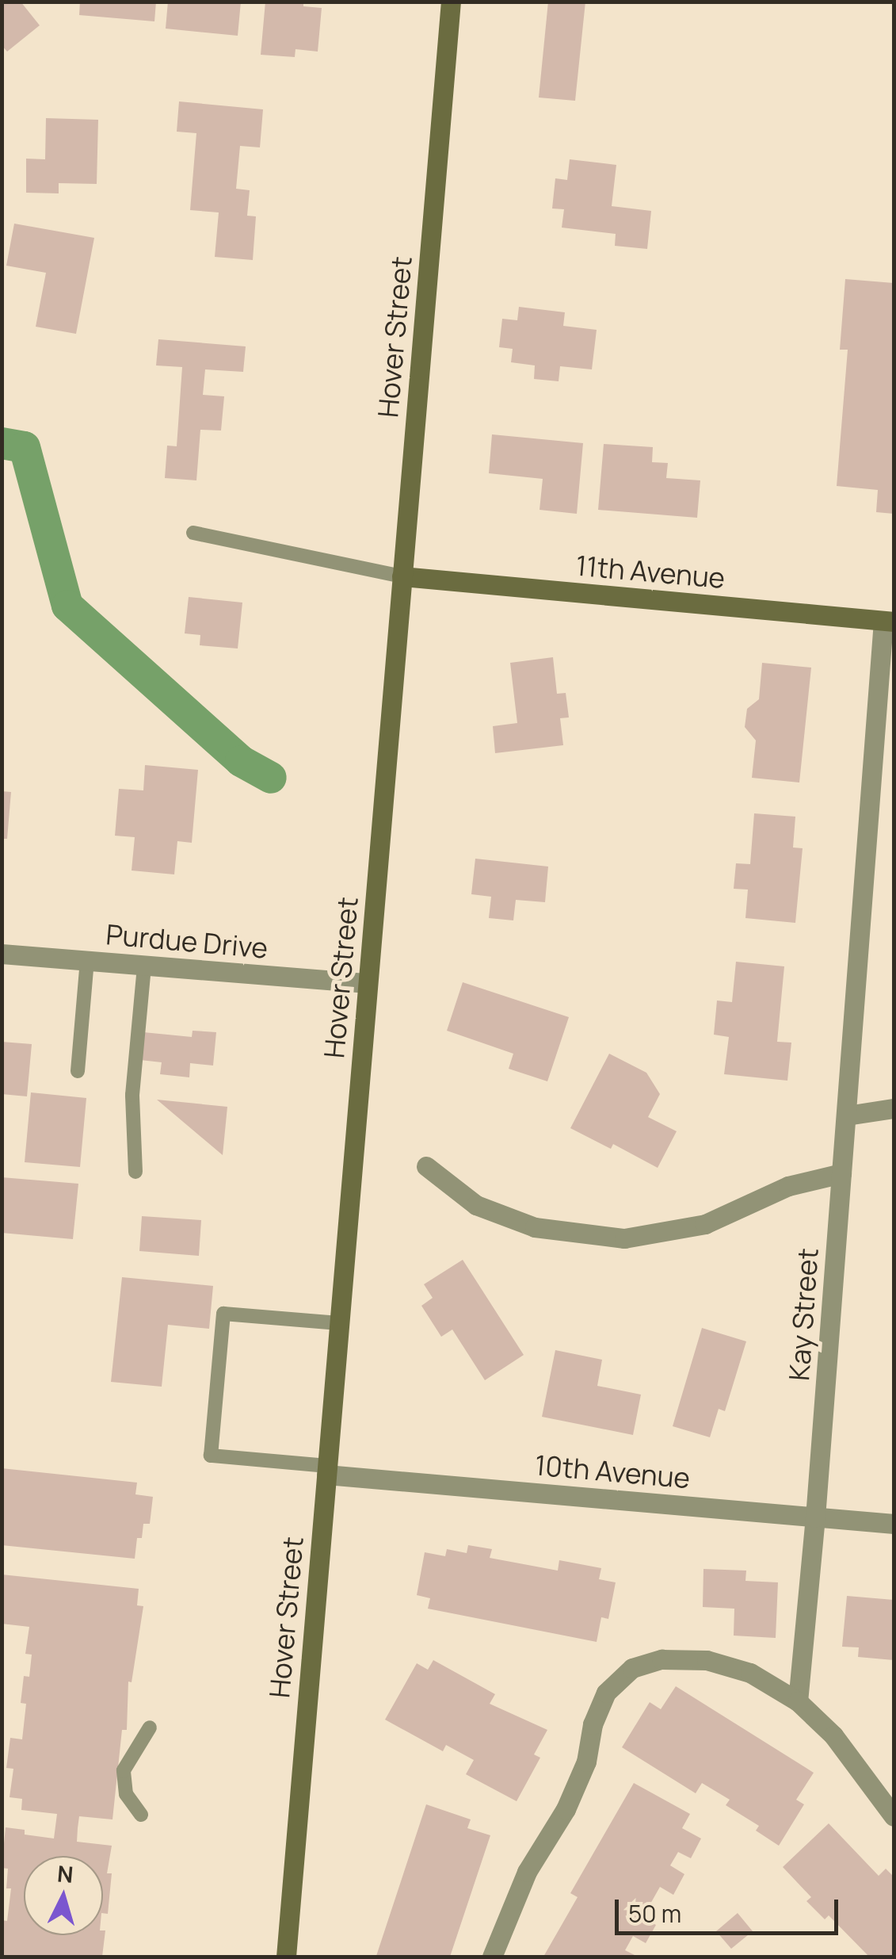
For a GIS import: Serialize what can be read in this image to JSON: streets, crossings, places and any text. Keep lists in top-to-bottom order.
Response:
{
  "streets": {
    "main road": ["Hover Street", "11th Avenue"],
    "street": ["Purdue Drive", "Kay Street", "10th Avenue"]
  },
  "crossings": [
    ["Hover Street", "11th Avenue"],
    ["Hover Street", "Purdue Drive"],
    ["Hover Street", "10th Avenue"],
    ["11th Avenue", "Kay Street"],
    ["Kay Street", "10th Avenue"]
  ],
  "scale_bar": "50 m",
  "north": "top"
}
